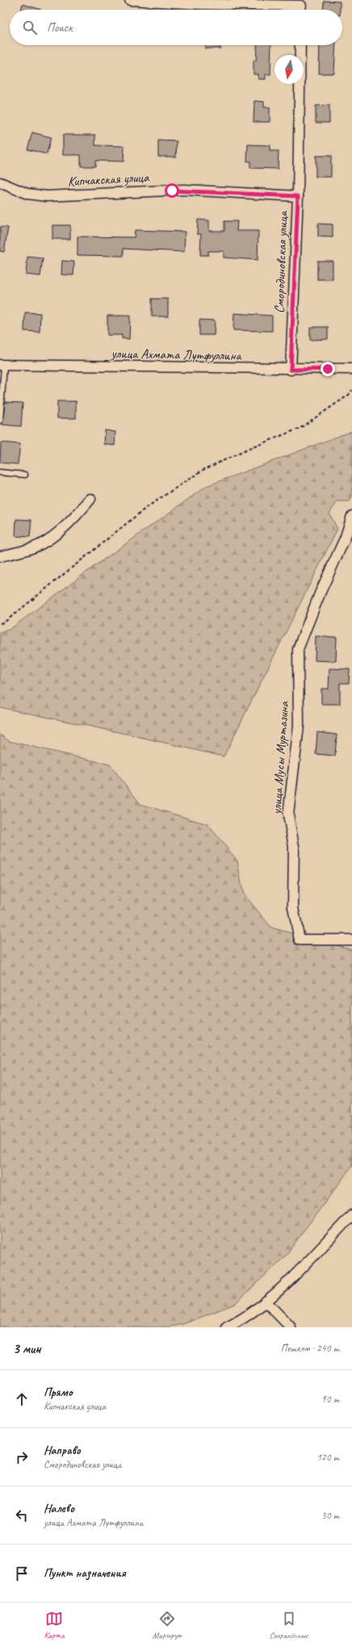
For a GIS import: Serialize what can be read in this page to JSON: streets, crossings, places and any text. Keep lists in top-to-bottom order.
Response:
{
  "streets": {
    "street": [
      "Кипчакская улица",
      "Смородиновская улица",
      "улица Ахмата Лутфуллина",
      "улица Мусы Муртазина"
    ]
  },
  "crossings": [
    ["Кипчакская улица", "Смородиновская улица"],
    ["Смородиновская улица", "улица Ахмата Лутфуллина"]
  ],
  "north": "bottom",
  "page": {
    "search": "Поиск",
    "heading": ["3 мин", "Пешком · 240 m"],
    "list": [
      ["Прямо", "Кипчакская улица", "90 m"],
      ["Направо", "Смородиновская улица", "120 m"],
      ["Налево", "улица Ахмата Лутфуллина", "30 m"],
      "Пункт назначения"
    ],
    "nav": ["Карта", "Маршрут", "Сохранённые"]
  }
}
